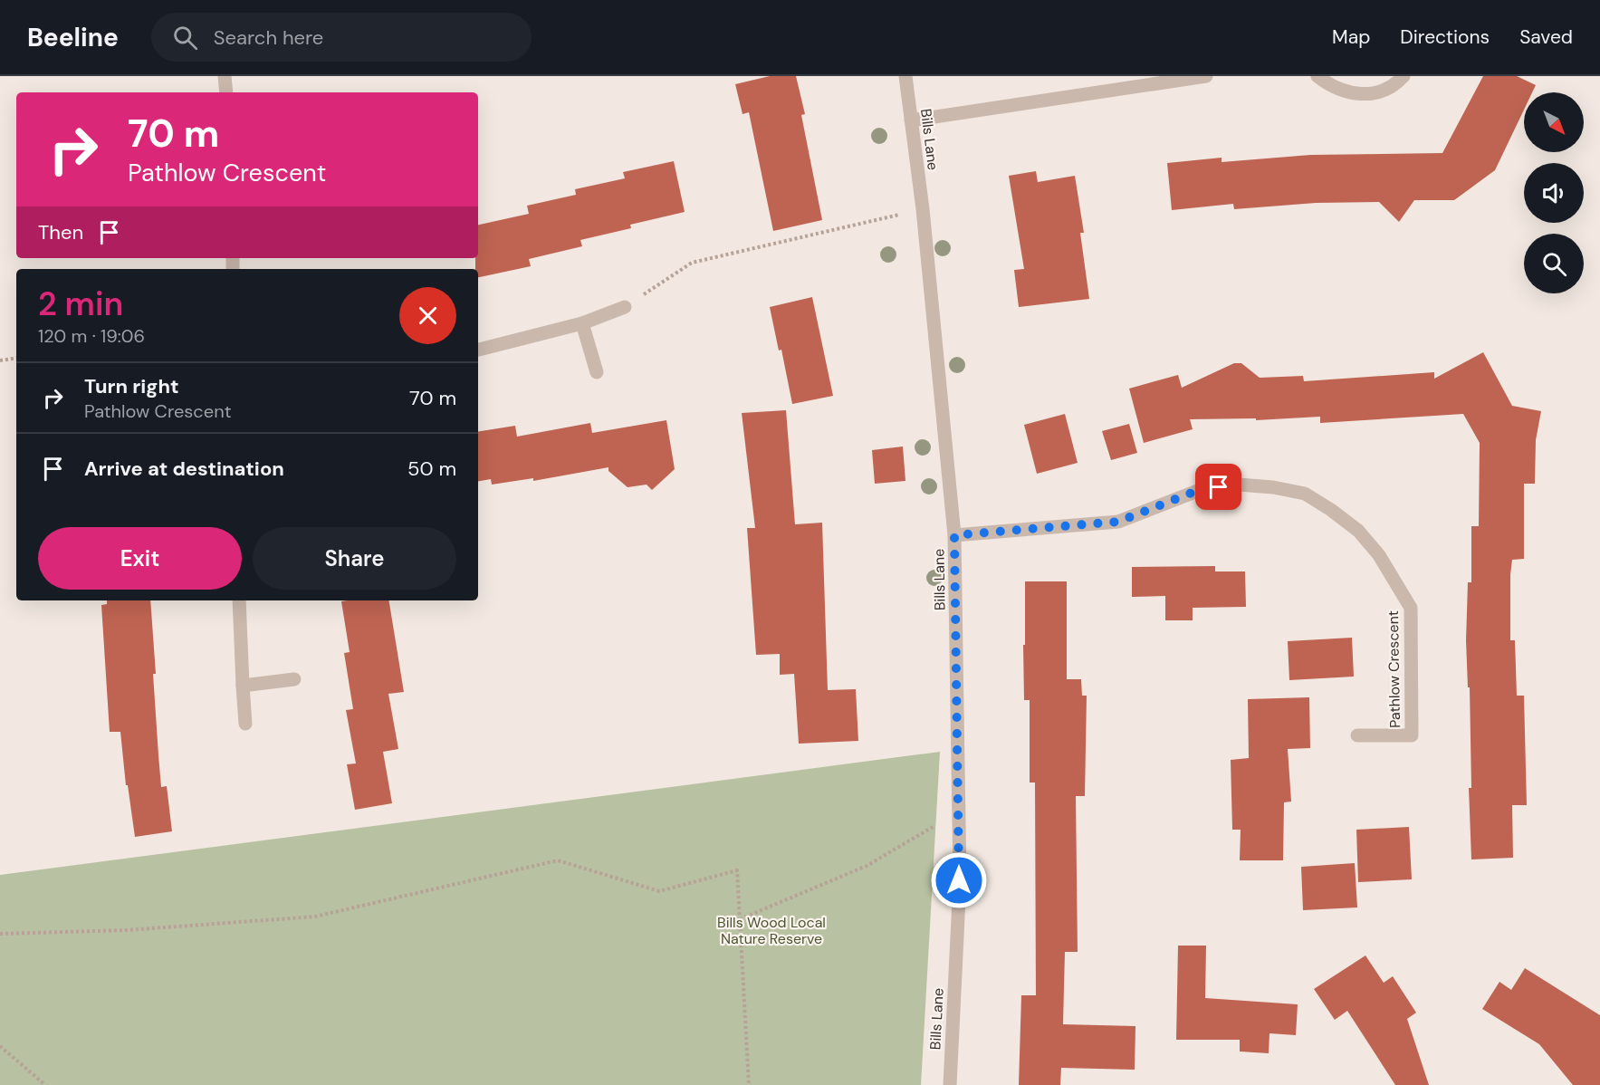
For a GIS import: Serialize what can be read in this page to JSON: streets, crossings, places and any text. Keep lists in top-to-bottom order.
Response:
{
  "streets": {
    "street": ["Bills Lane", "Pathlow Crescent"]
  },
  "crossings": [
    ["Bills Lane", "Pathlow Crescent"]
  ],
  "parks": ["Bills Wood Local Nature Reserve"],
  "north": "bottom right",
  "page": {
    "header": "Beeline",
    "search": "Search here",
    "nav": ["Map", "Directions", "Saved"],
    "turn": ["70 m", "Pathlow Crescent"],
    "then": "Then",
    "heading": ["2 min", "120 m · 19:06"],
    "list": [
      {
        "name": "Turn right",
        "note": "Pathlow Crescent",
        "value": "70 m"
      },
      {
        "name": "Arrive at destination",
        "value": "50 m"
      }
    ],
    "buttons": ["Exit", "Share"]
  }
}
